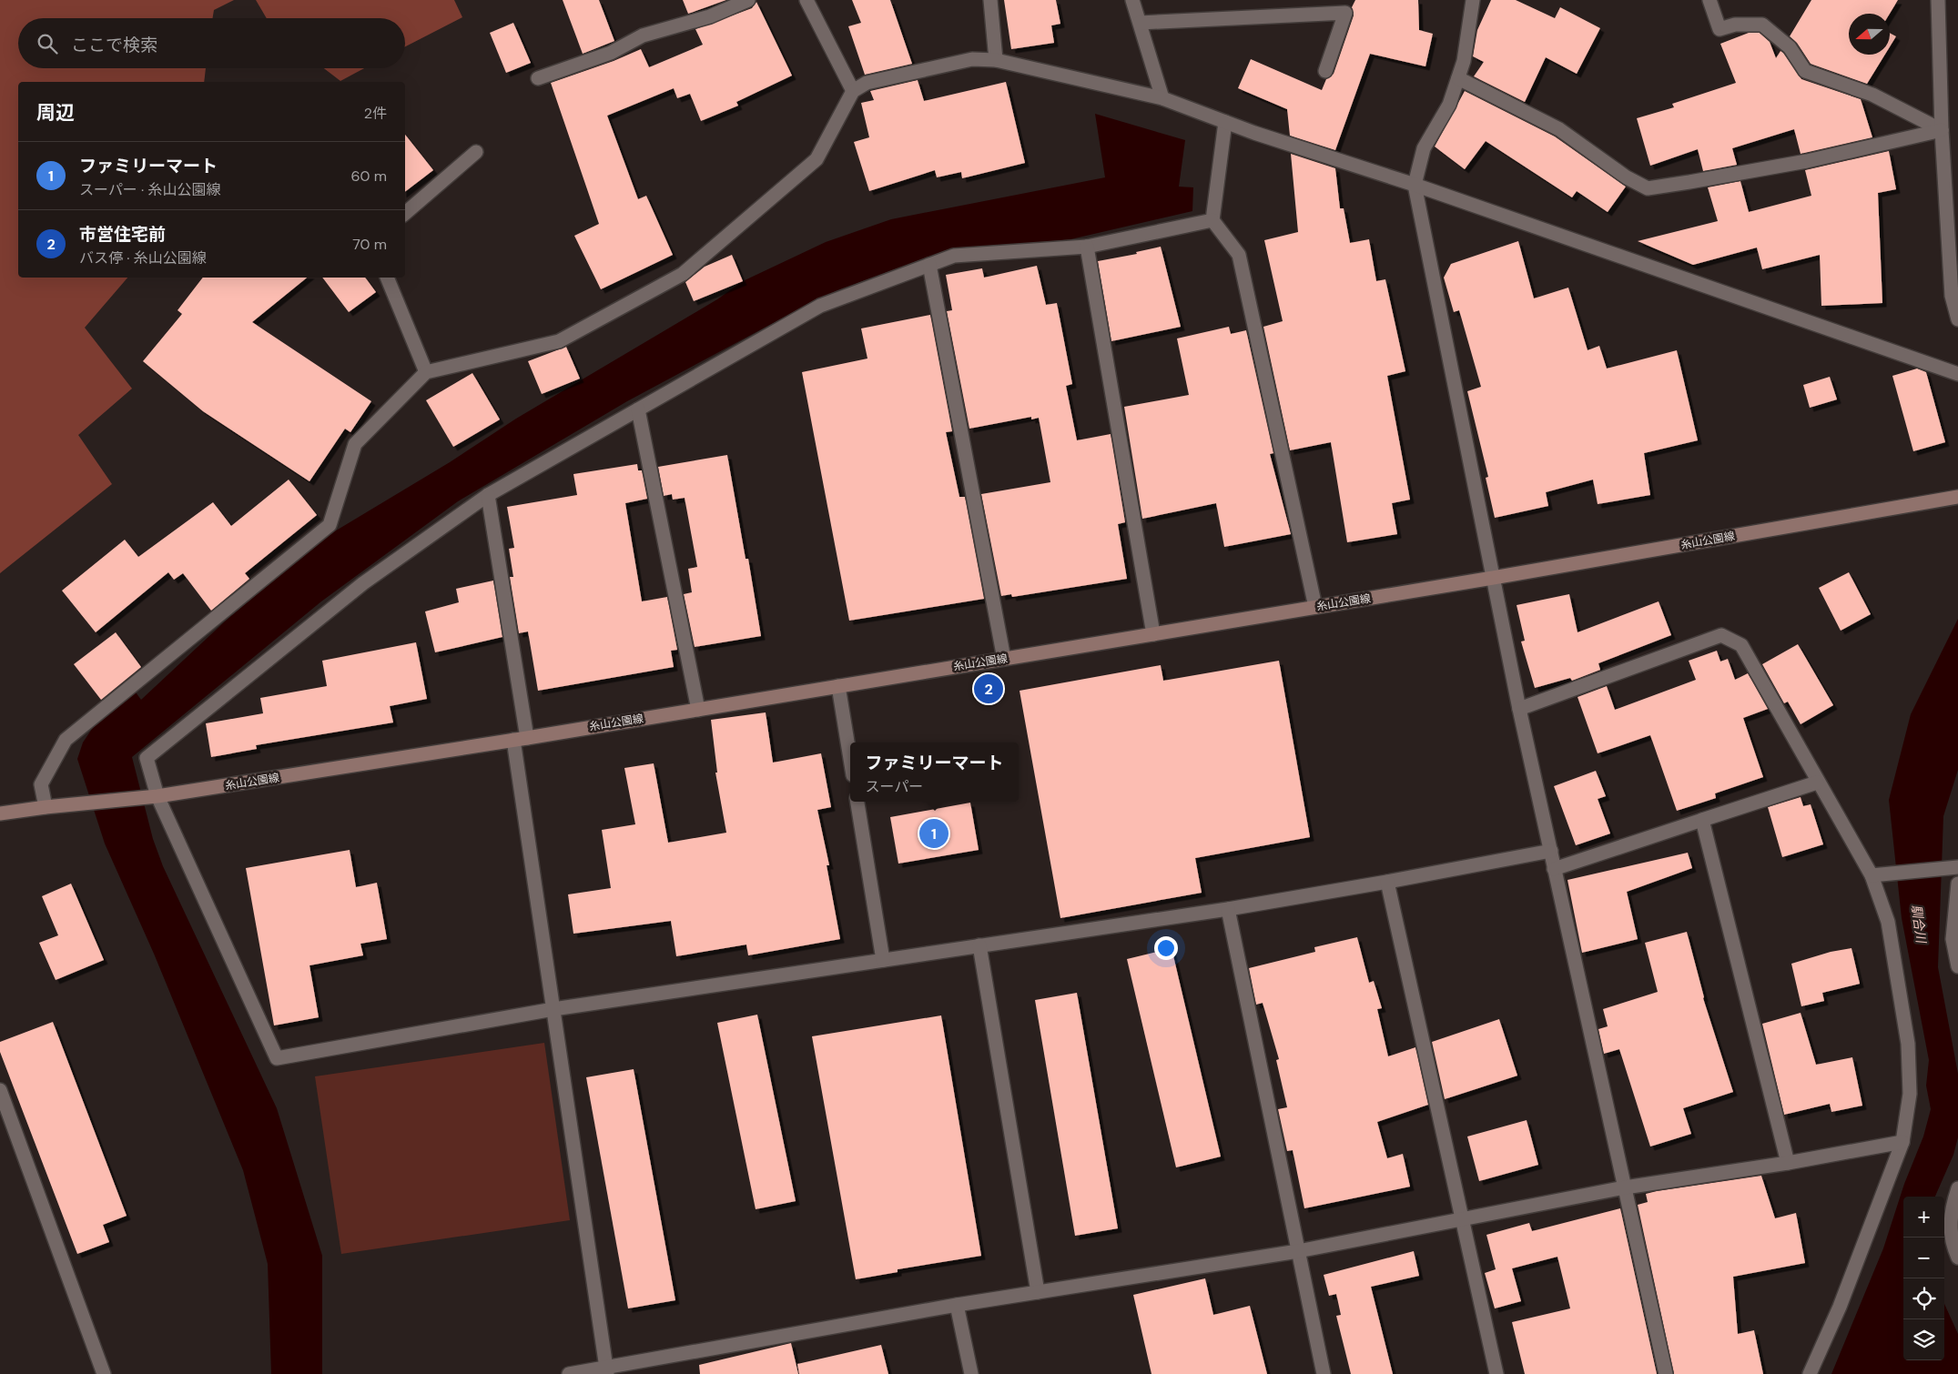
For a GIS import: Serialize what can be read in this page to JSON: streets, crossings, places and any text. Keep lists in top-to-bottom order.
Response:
{
  "streets": {
    "main road": ["糸山公園線"]
  },
  "water": ["馴合川"],
  "north": "left",
  "page": {
    "search": "ここで検索",
    "heading": ["周辺", "2件"],
    "list": [
      {
        "mark": "1",
        "name": "ファミリーマート",
        "note": "スーパー · 糸山公園線",
        "value": "60 m"
      },
      {
        "mark": "2",
        "name": "市営住宅前",
        "note": "バス停 · 糸山公園線",
        "value": "70 m"
      }
    ],
    "pins": ["2", "1"],
    "popup": ["ファミリーマート", "スーパー"],
    "map_buttons": ["+", "−"]
  }
}
